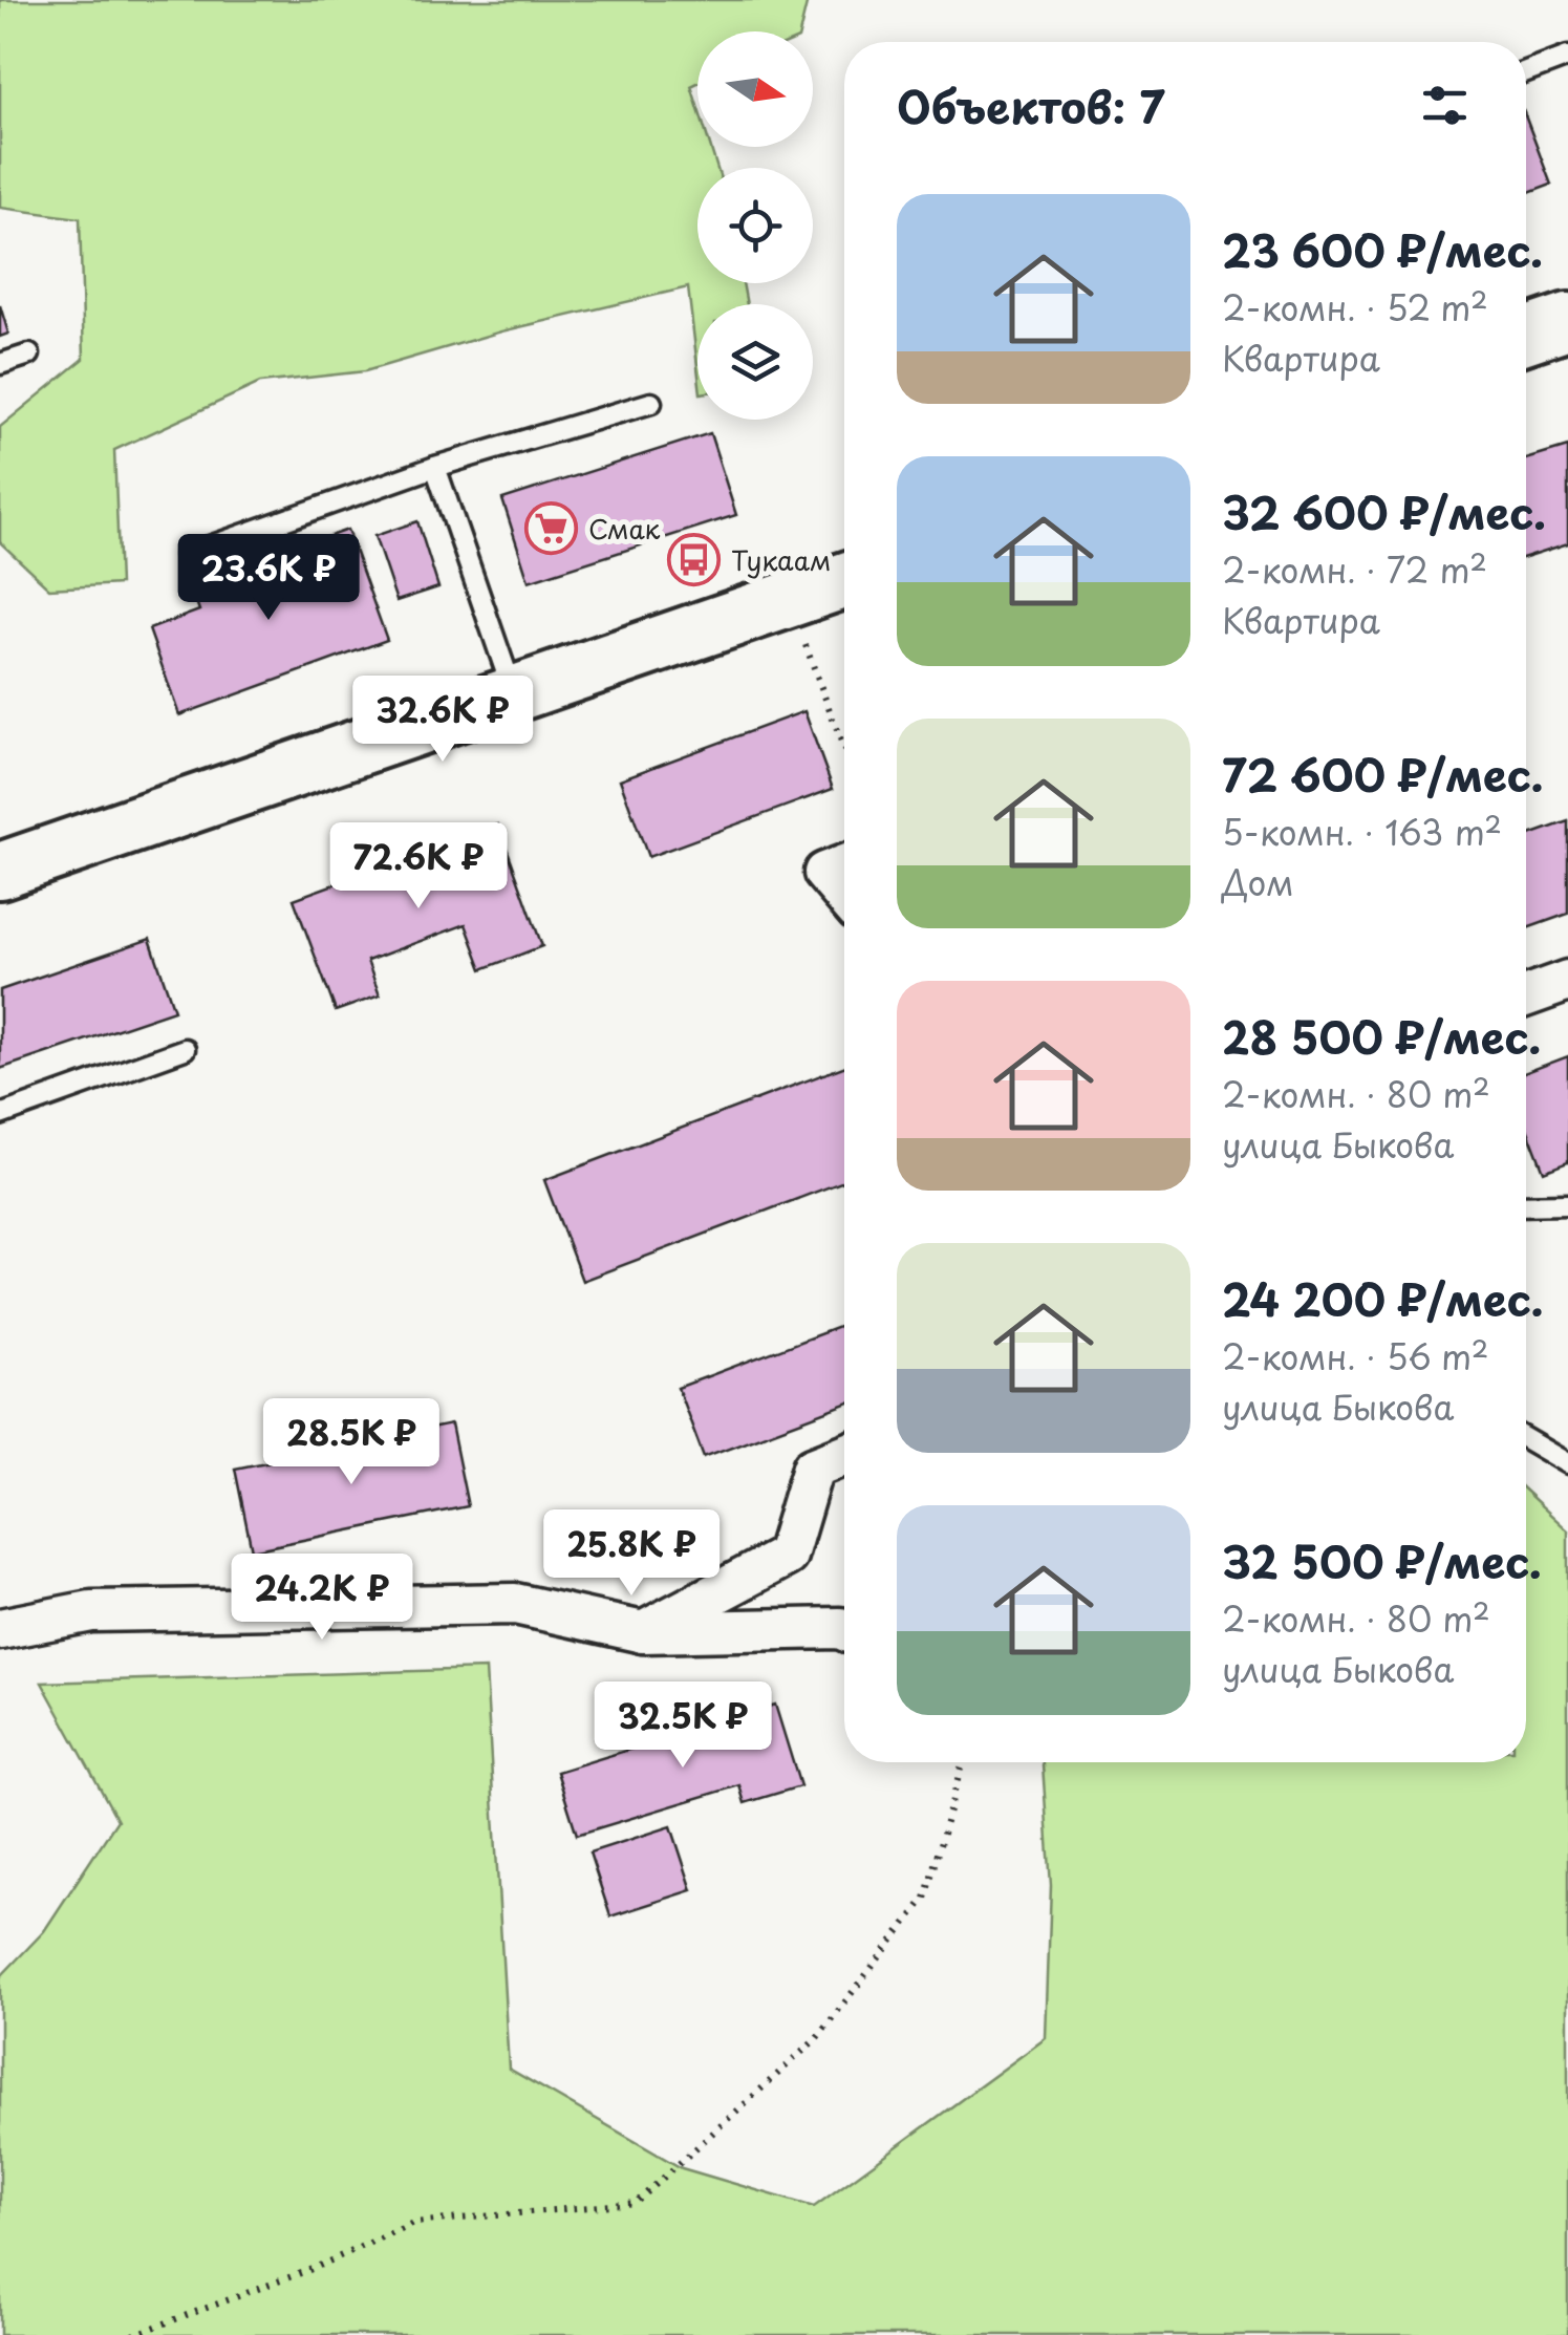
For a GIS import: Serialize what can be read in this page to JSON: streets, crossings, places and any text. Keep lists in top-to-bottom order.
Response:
{
  "places": {
    "supermarket": ["Смак"],
    "bus stop": ["Тукаам"]
  },
  "north": "right",
  "page": {
    "heading": "Объектов: 7",
    "list": [
      {
        "name": "23 600 ₽/мес.",
        "note": "2-комн. · 52 m² · Квартира"
      },
      {
        "name": "32 600 ₽/мес.",
        "note": "2-комн. · 72 m² · Квартира"
      },
      {
        "name": "72 600 ₽/мес.",
        "note": "5-комн. · 163 m² · Дом"
      },
      {
        "name": "28 500 ₽/мес.",
        "note": "2-комн. · 80 m² · улица Быкова"
      },
      {
        "name": "24 200 ₽/мес.",
        "note": "2-комн. · 56 m² · улица Быкова"
      },
      {
        "name": "32 500 ₽/мес.",
        "note": "2-комн. · 80 m² · улица Быкова"
      }
    ],
    "price": [
      "23.6K ₽",
      "32.6K ₽",
      "72.6K ₽",
      "28.5K ₽",
      "25.8K ₽",
      "24.2K ₽",
      "32.5K ₽"
    ]
  }
}
